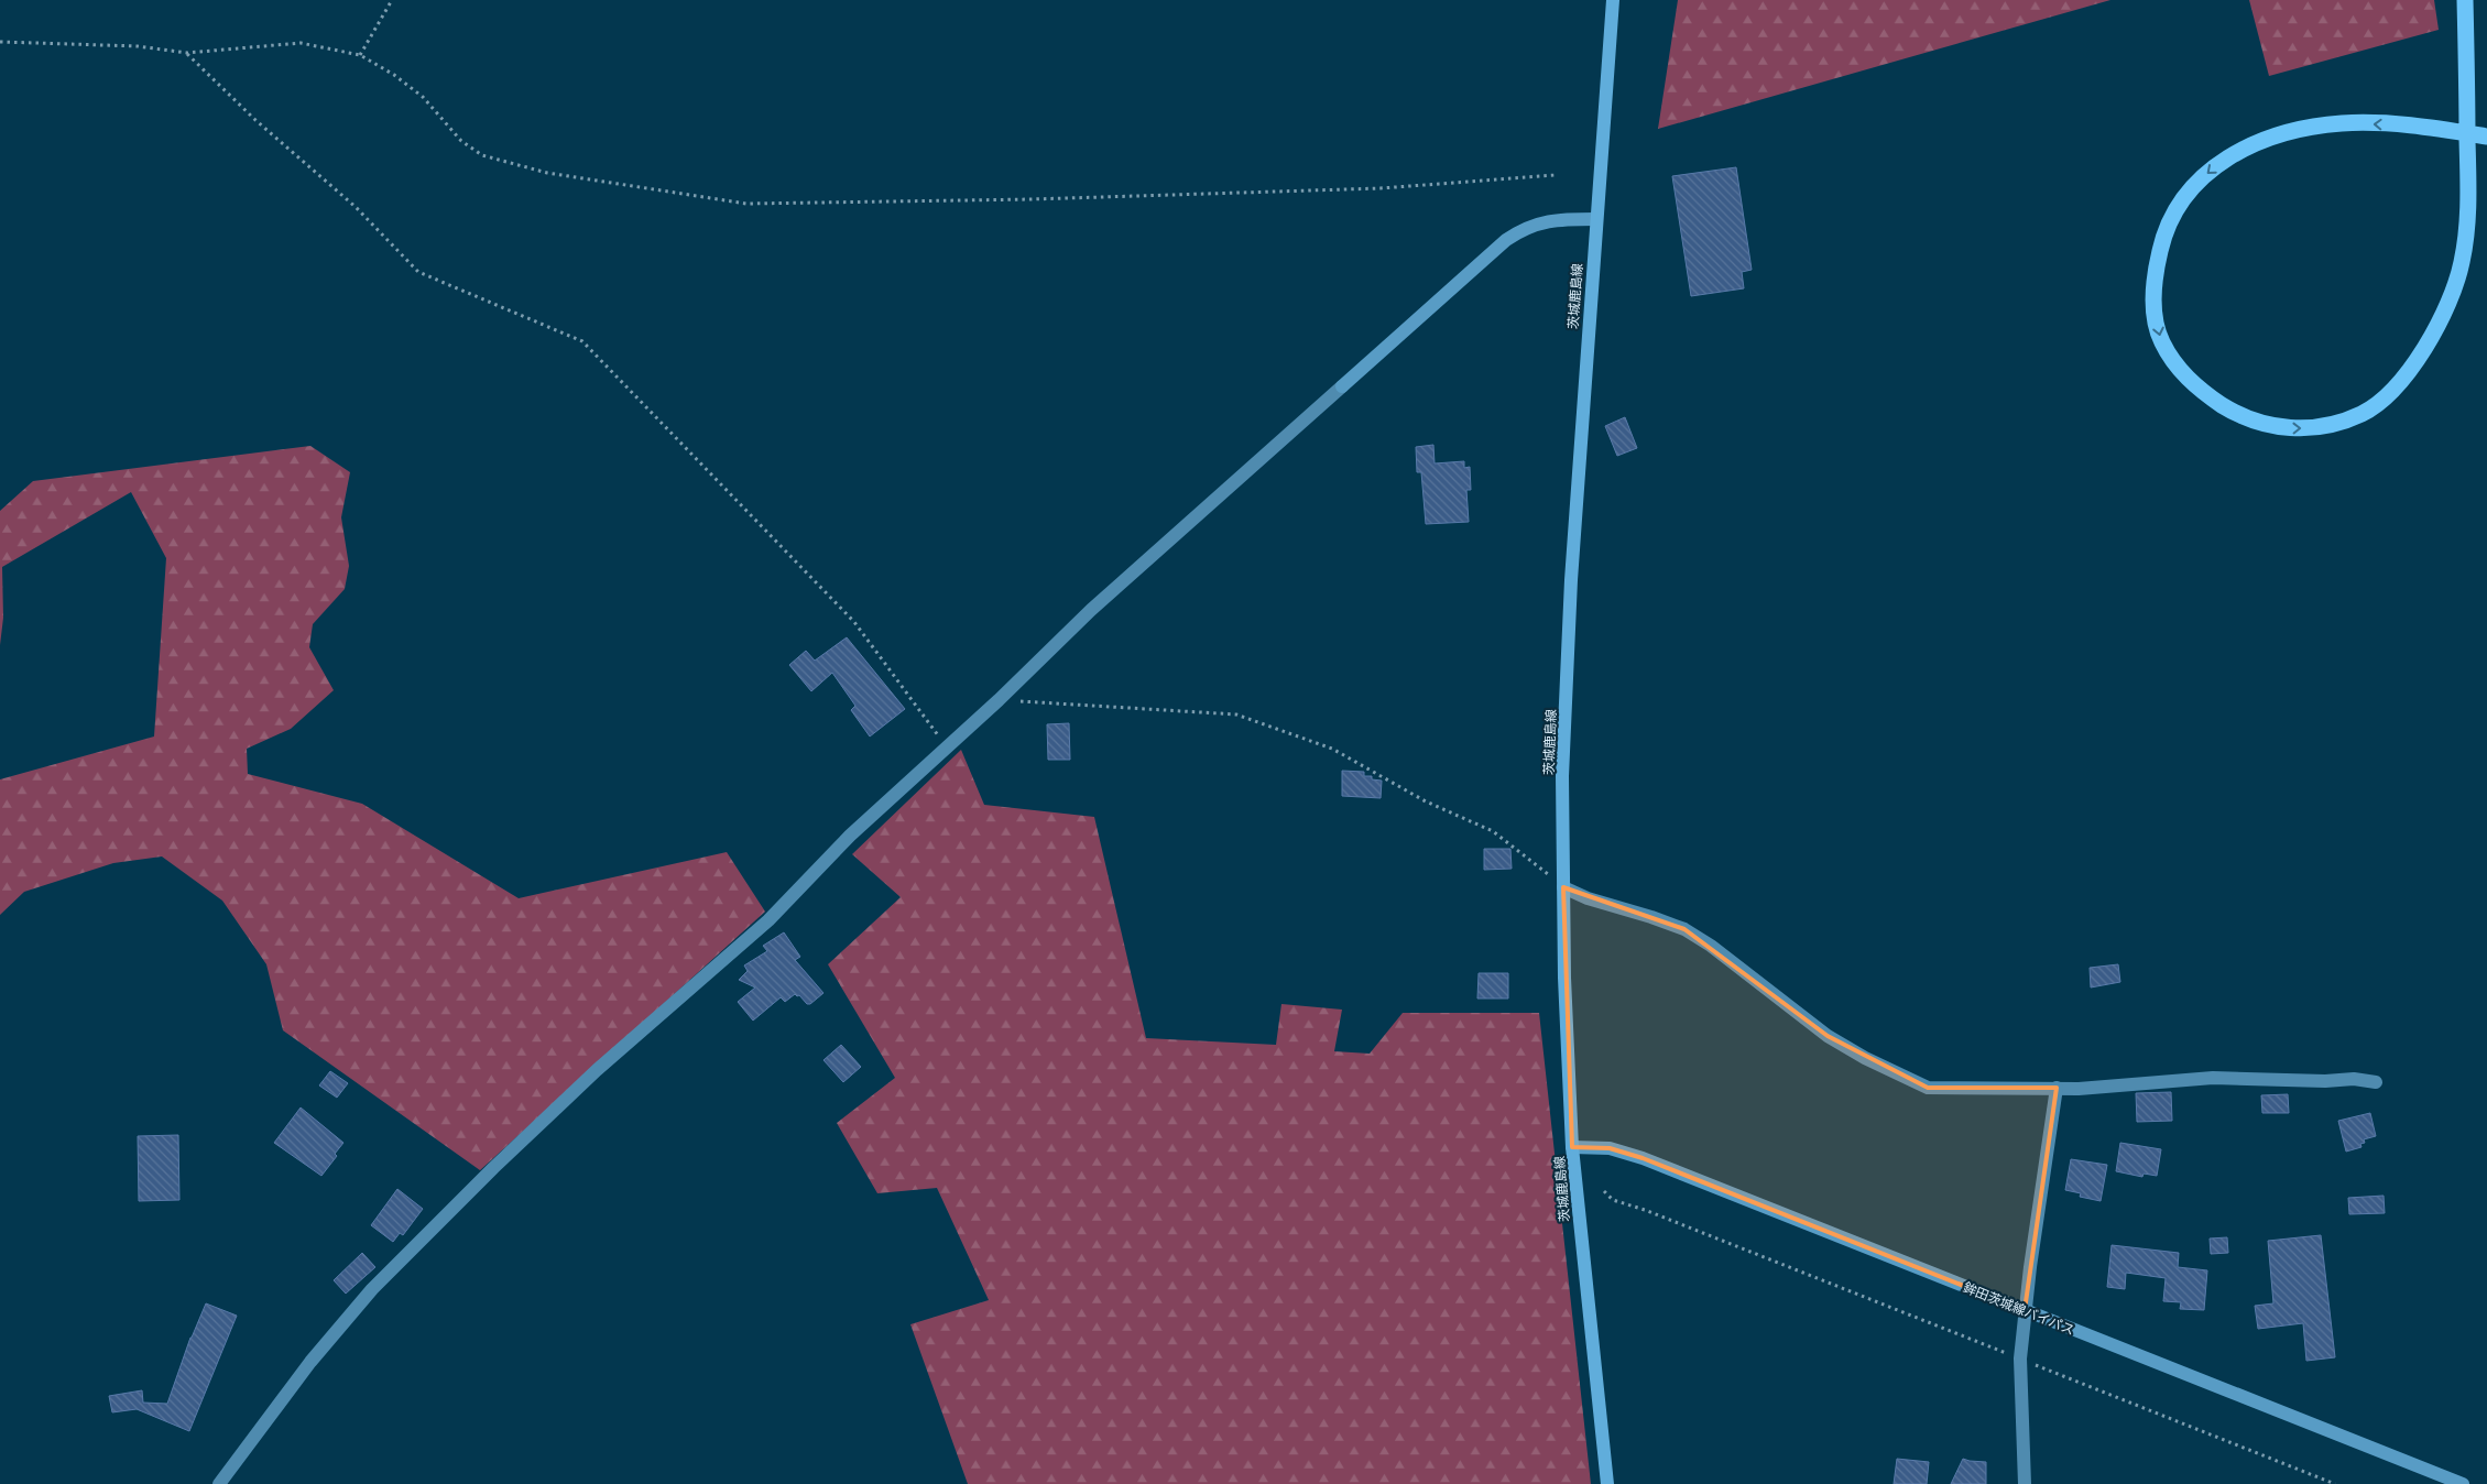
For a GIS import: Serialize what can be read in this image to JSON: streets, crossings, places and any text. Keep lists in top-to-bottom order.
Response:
{
  "streets": {
    "main road": ["茨城鹿島線", "鉾田茨城線バイパス"]
  },
  "crossings": [
    ["茨城鹿島線", "鉾田茨城線バイパス"]
  ]
}
